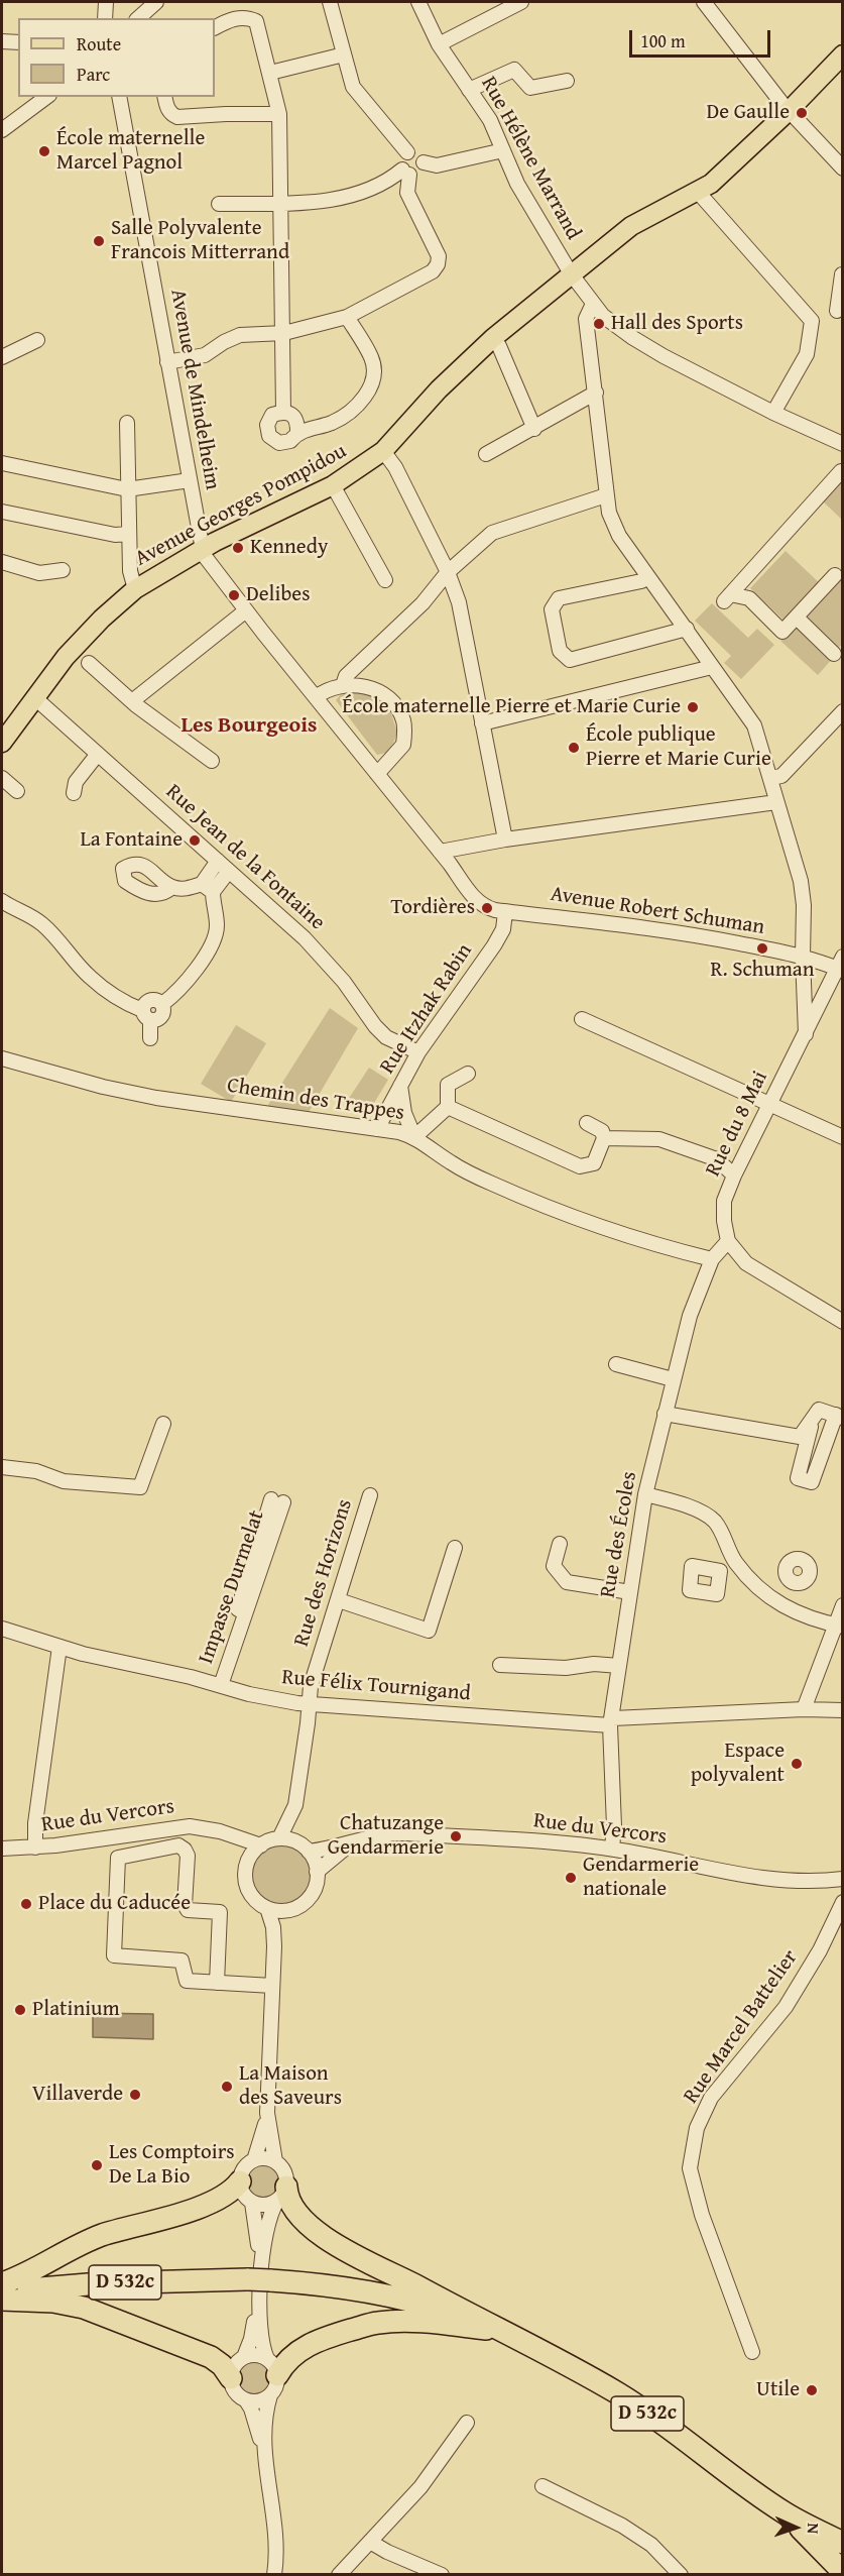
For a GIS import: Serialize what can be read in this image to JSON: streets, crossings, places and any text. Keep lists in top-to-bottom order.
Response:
{
  "streets": {
    "highway": ["D 532c"],
    "main road": ["Avenue Georges Pompidou"],
    "street": [
      "Rue Hélène Marrand",
      "Avenue de Mindelheim",
      "Rue Jean de la Fontaine",
      "Avenue Robert Schuman",
      "Rue Itzhak Rabin",
      "Chemin des Trappes",
      "Rue du 8 Mai",
      "Rue des Écoles",
      "Rue des Horizons",
      "Impasse Durmelat",
      "Rue Félix Tournigand",
      "Rue du Vercors",
      "Rue Marcel Battelier"
    ]
  },
  "crossings": [
    ["Rue Hélène Marrand", "Avenue Georges Pompidou"],
    ["Avenue de Mindelheim", "Avenue Georges Pompidou"],
    ["Avenue Georges Pompidou", "Rue Jean de la Fontaine"],
    ["Rue Jean de la Fontaine", "Rue Itzhak Rabin"],
    ["Avenue Robert Schuman", "Rue Itzhak Rabin"],
    ["Avenue Robert Schuman", "Rue du 8 Mai"],
    ["Rue Itzhak Rabin", "Chemin des Trappes"],
    ["Chemin des Trappes", "Rue des Écoles"],
    ["Rue du 8 Mai", "Rue des Écoles"],
    ["Rue des Écoles", "Rue Félix Tournigand"],
    ["Rue des Écoles", "Rue du Vercors"],
    ["Rue des Horizons", "Rue Félix Tournigand"],
    ["Rue des Horizons", "Rue du Vercors"],
    ["Impasse Durmelat", "Rue Félix Tournigand"]
  ],
  "districts": ["Les Bourgeois"],
  "places": [
    "De Gaulle",
    "École maternelle Marcel Pagnol",
    "Salle Polyvalente Francois Mitterrand",
    "Hall des Sports",
    "Kennedy",
    "Delibes",
    "École maternelle Pierre et Marie Curie",
    "École publique Pierre et Marie Curie",
    "La Fontaine",
    "Tordières",
    "R. Schuman",
    "Espace polyvalent",
    "Chatuzange Gendarmerie",
    "Gendarmerie nationale",
    "Place du Caducée",
    "Platinium",
    "La Maison des Saveurs",
    "Villaverde",
    "Les Comptoirs De La Bio",
    "Utile"
  ],
  "legend": ["Route", "Parc"],
  "scale_bar": "100 m",
  "north": "right"
}
